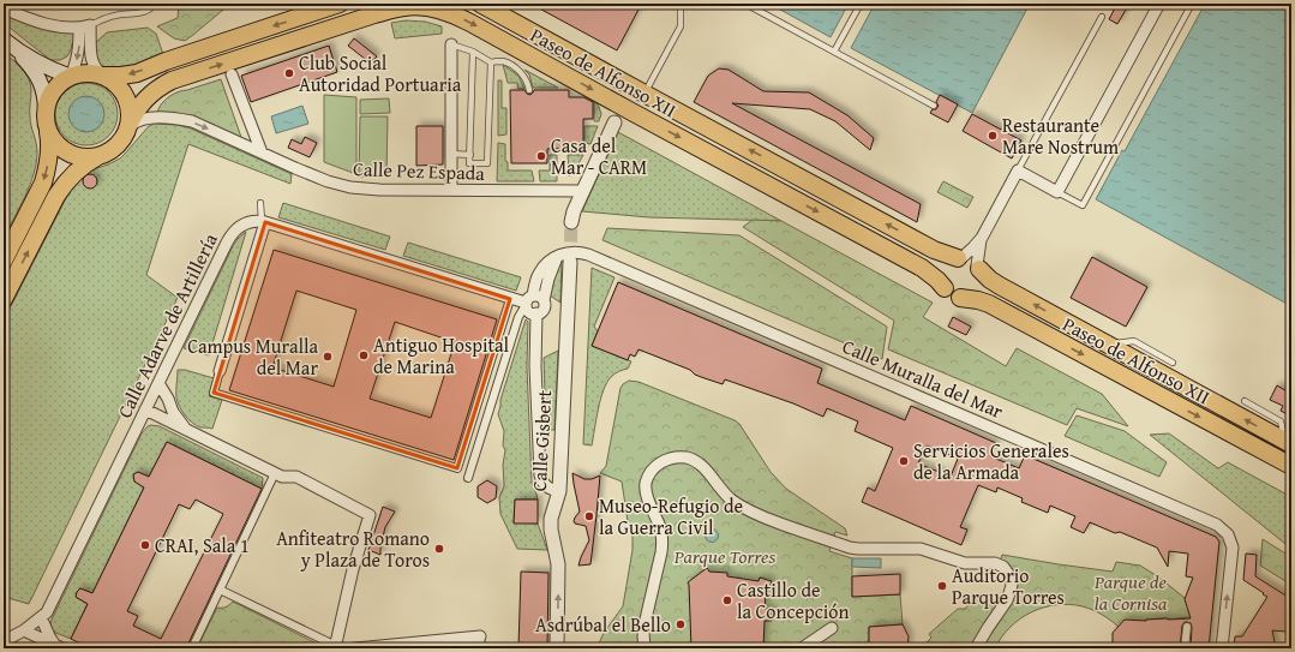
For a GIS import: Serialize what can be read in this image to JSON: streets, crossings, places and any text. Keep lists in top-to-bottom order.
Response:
{
  "streets": {
    "main road": ["Paseo de Alfonso XII"],
    "street": [
      "Calle Pez Espada",
      "Calle Adarve de Artillería",
      "Calle Muralla del Mar",
      "Calle Gisbert"
    ]
  },
  "crossings": [
    ["Paseo de Alfonso XII", "Calle Pez Espada"],
    ["Calle Muralla del Mar", "Calle Gisbert"]
  ],
  "one_way": ["Calle Muralla del Mar", "Calle Gisbert"],
  "parks": ["Parque Torres", "Parque de la Cornisa"],
  "places": [
    "Club Social Autoridad Portuaria",
    "Restaurante Mare Nostrum",
    "Casa del Mar - CARM",
    "Antiguo Hospital de Marina",
    "Campus Muralla del Mar",
    "Servicios Generales de la Armada",
    "Museo-Refugio de la Guerra Civil",
    "CRAI, Sala 1",
    "Anfiteatro Romano y Plaza de Toros",
    "Auditorio Parque Torres",
    "Castillo de la Concepción",
    "Asdrúbal el Bello"
  ]
}
